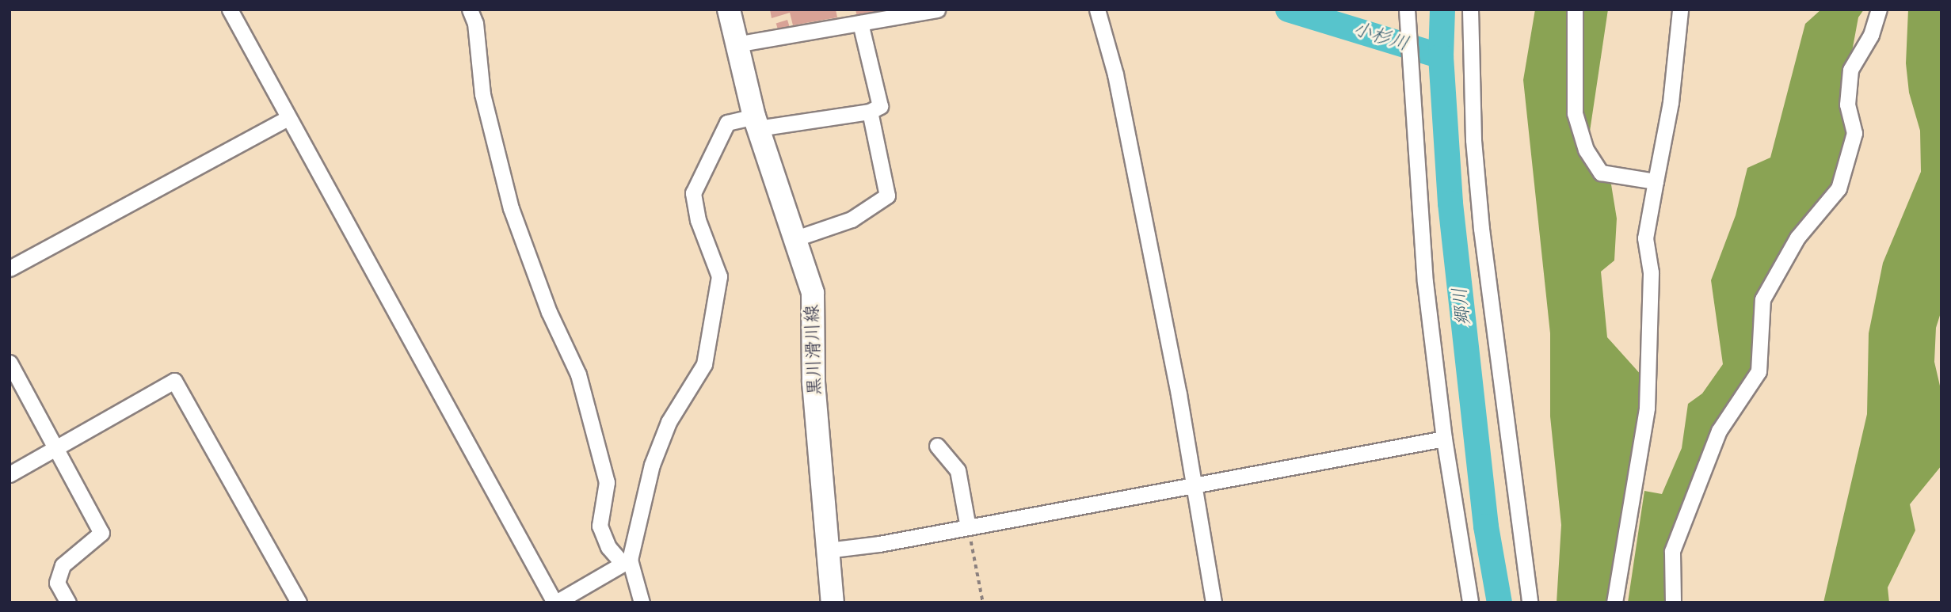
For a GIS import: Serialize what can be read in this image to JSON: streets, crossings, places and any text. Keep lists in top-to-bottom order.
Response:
{
  "streets": {
    "main road": ["黒川滑川線"]
  },
  "water": ["小杉川", "郷川"]
}
